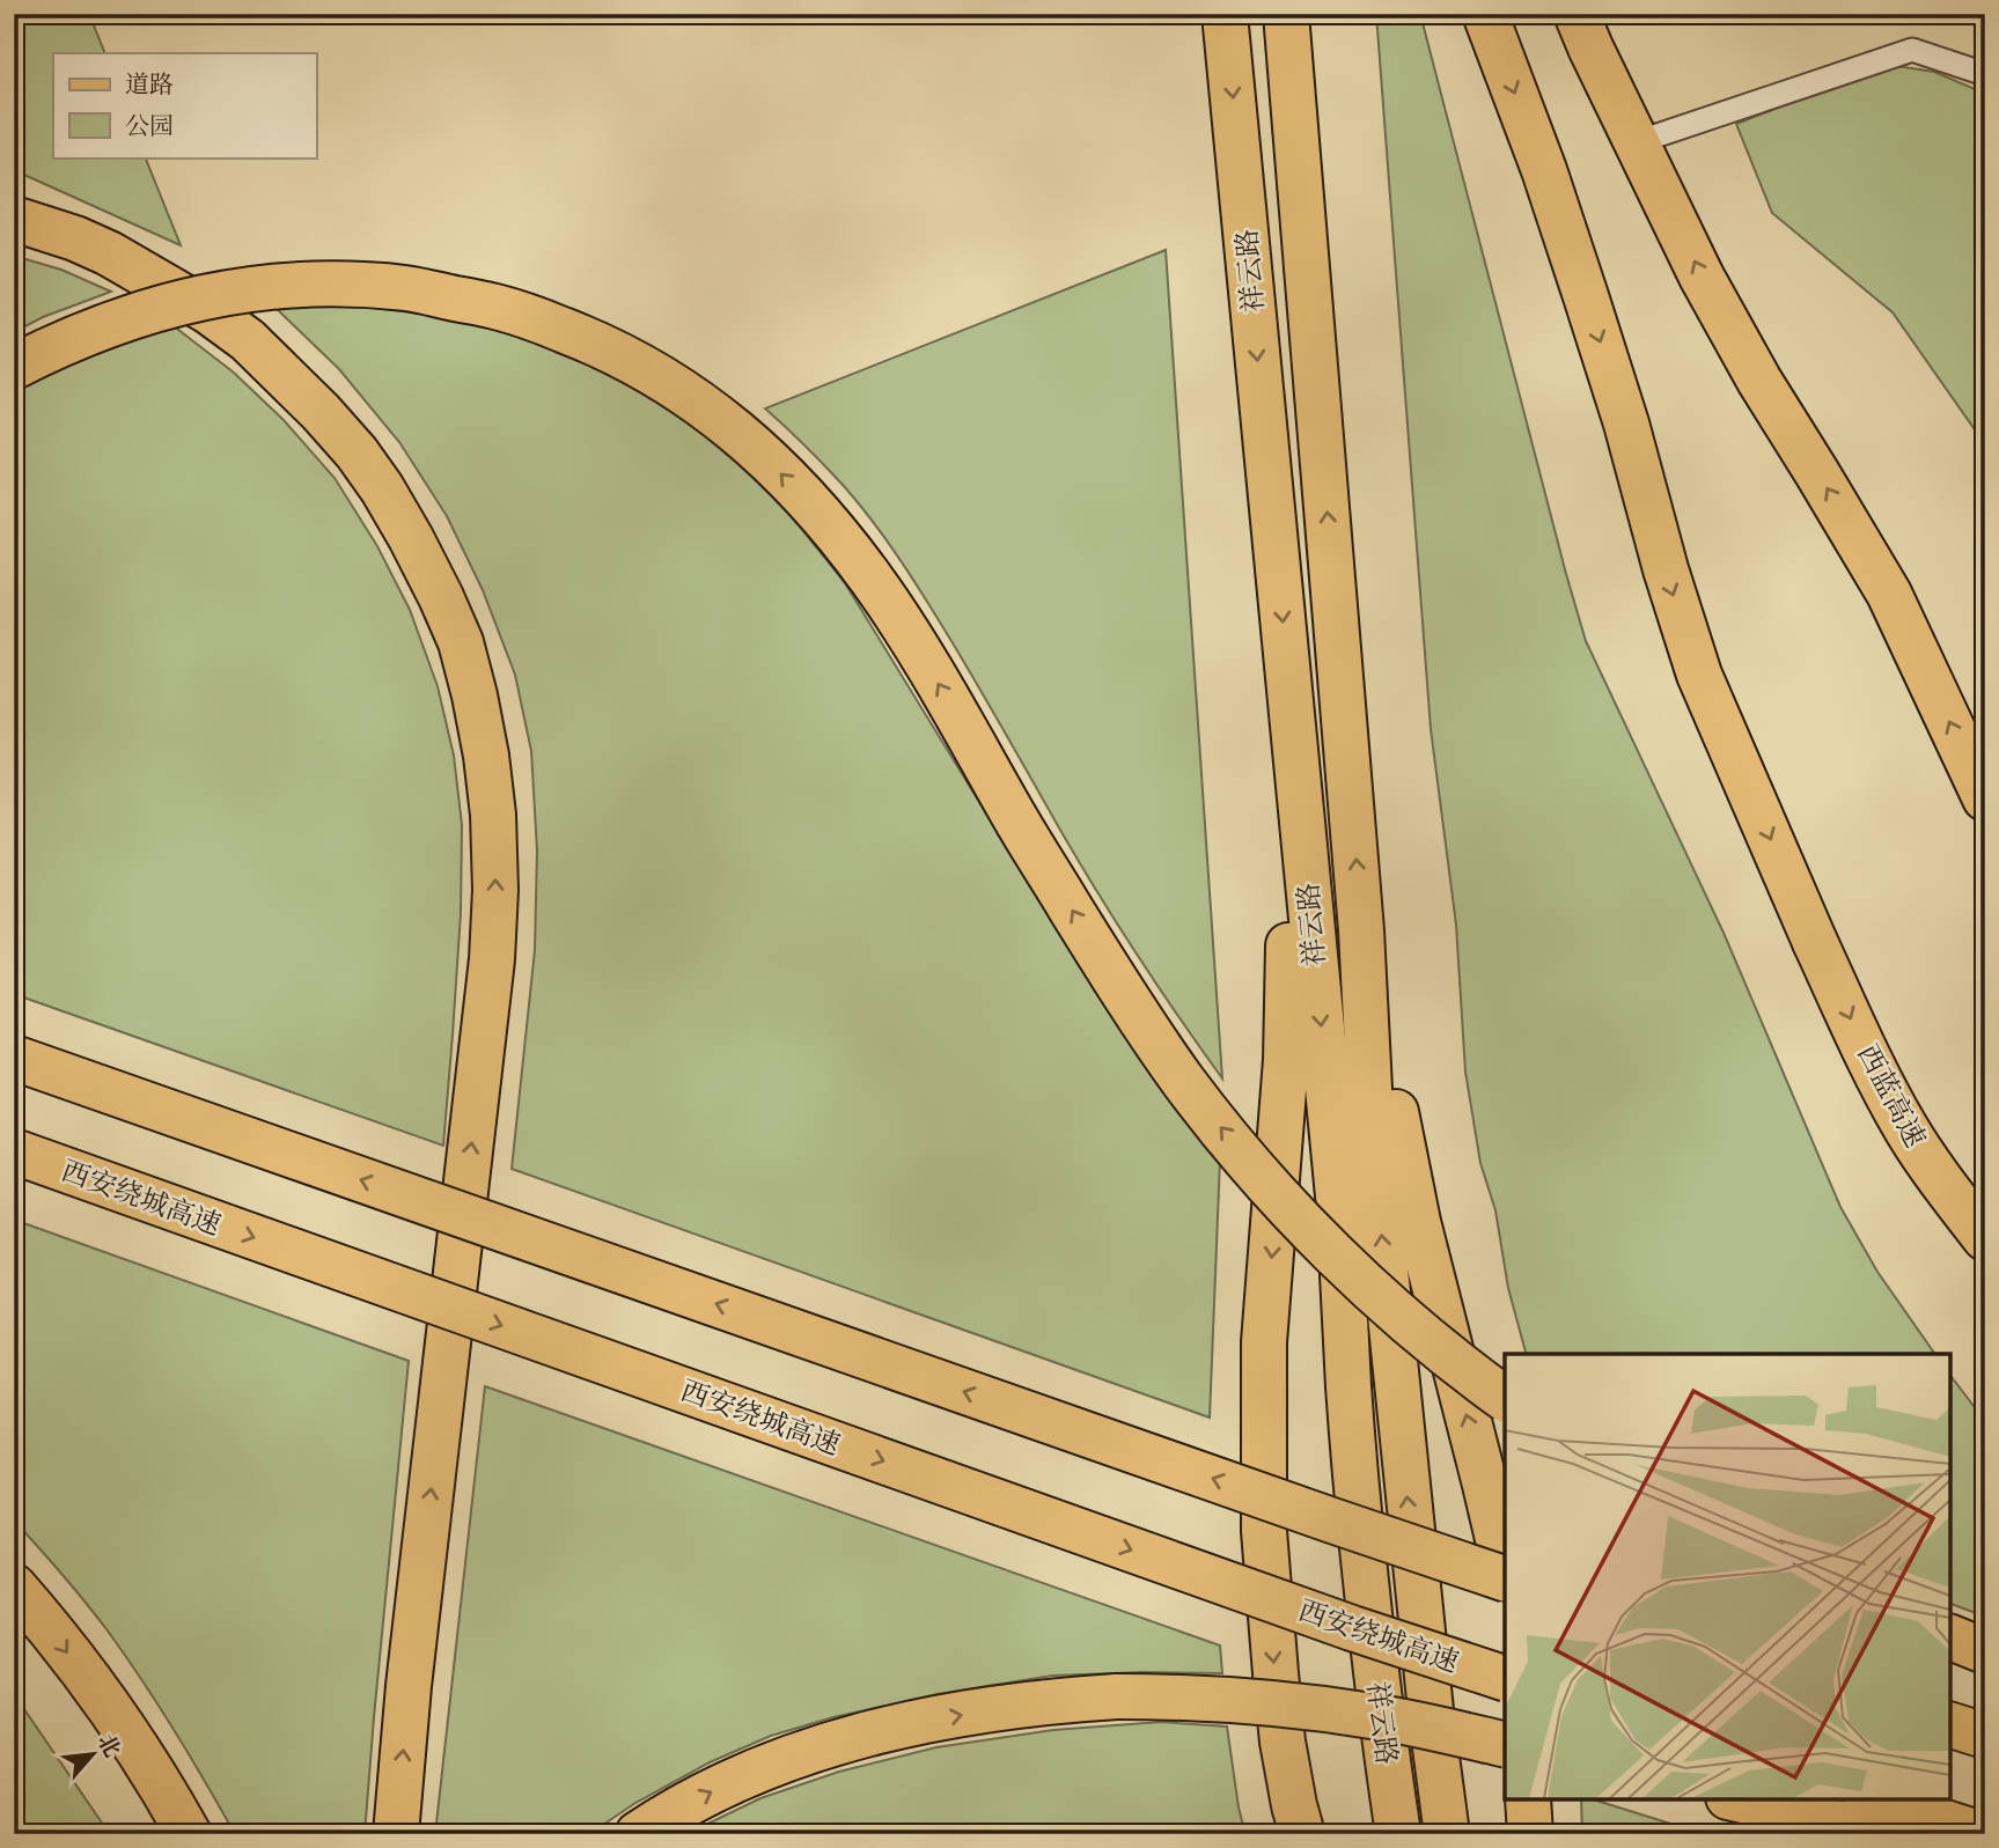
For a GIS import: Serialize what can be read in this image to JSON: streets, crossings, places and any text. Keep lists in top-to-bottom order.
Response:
{
  "streets": {
    "main road": ["祥云路", "西蓝高速", "西安绕城高速"]
  },
  "legend": ["道路", "公园"],
  "north": "top right"
}
